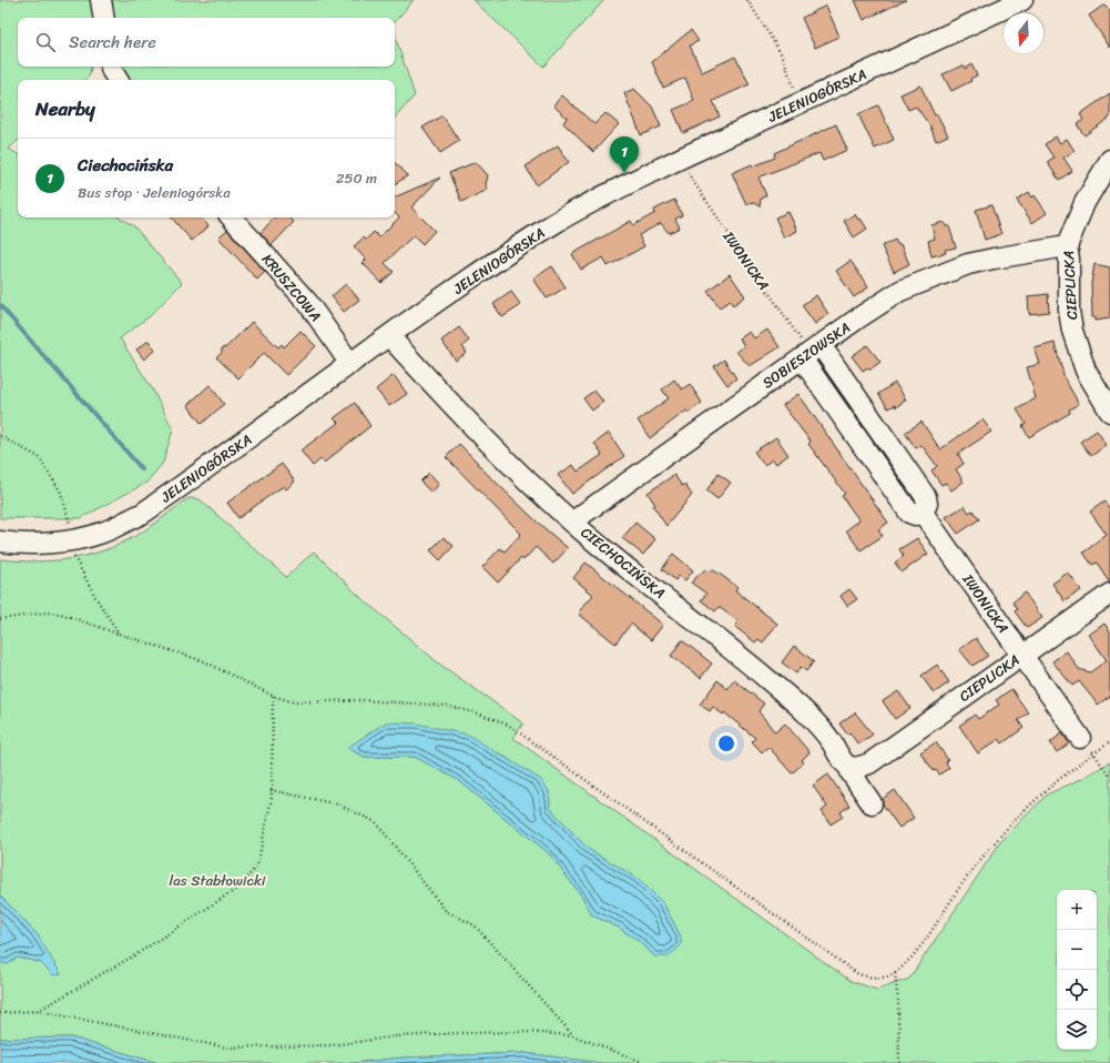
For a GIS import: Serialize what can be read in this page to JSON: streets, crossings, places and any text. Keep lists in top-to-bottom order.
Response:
{
  "streets": {
    "street": [
      "JELENIOGÓRSKA",
      "IWONICKA",
      "CIEPLICKA",
      "KRUSZCOWA",
      "SOBIESZOWSKA",
      "CIECHOCIŃSKA"
    ]
  },
  "crossings": [
    ["JELENIOGÓRSKA", "KRUSZCOWA"],
    ["JELENIOGÓRSKA", "CIECHOCIŃSKA"],
    ["IWONICKA", "CIEPLICKA"],
    ["IWONICKA", "SOBIESZOWSKA"],
    ["CIEPLICKA", "SOBIESZOWSKA"],
    ["CIEPLICKA", "CIECHOCIŃSKA"],
    ["SOBIESZOWSKA", "CIECHOCIŃSKA"]
  ],
  "parks": ["las Stabłowicki"],
  "north": "bottom",
  "page": {
    "search": "Search here",
    "heading": "Nearby",
    "pins": "1",
    "list": [
      {
        "mark": "1",
        "name": "Ciechocińska",
        "note": "Bus stop · Jeleniogórska",
        "value": "250 m"
      }
    ],
    "map_buttons": ["+", "−"]
  }
}
